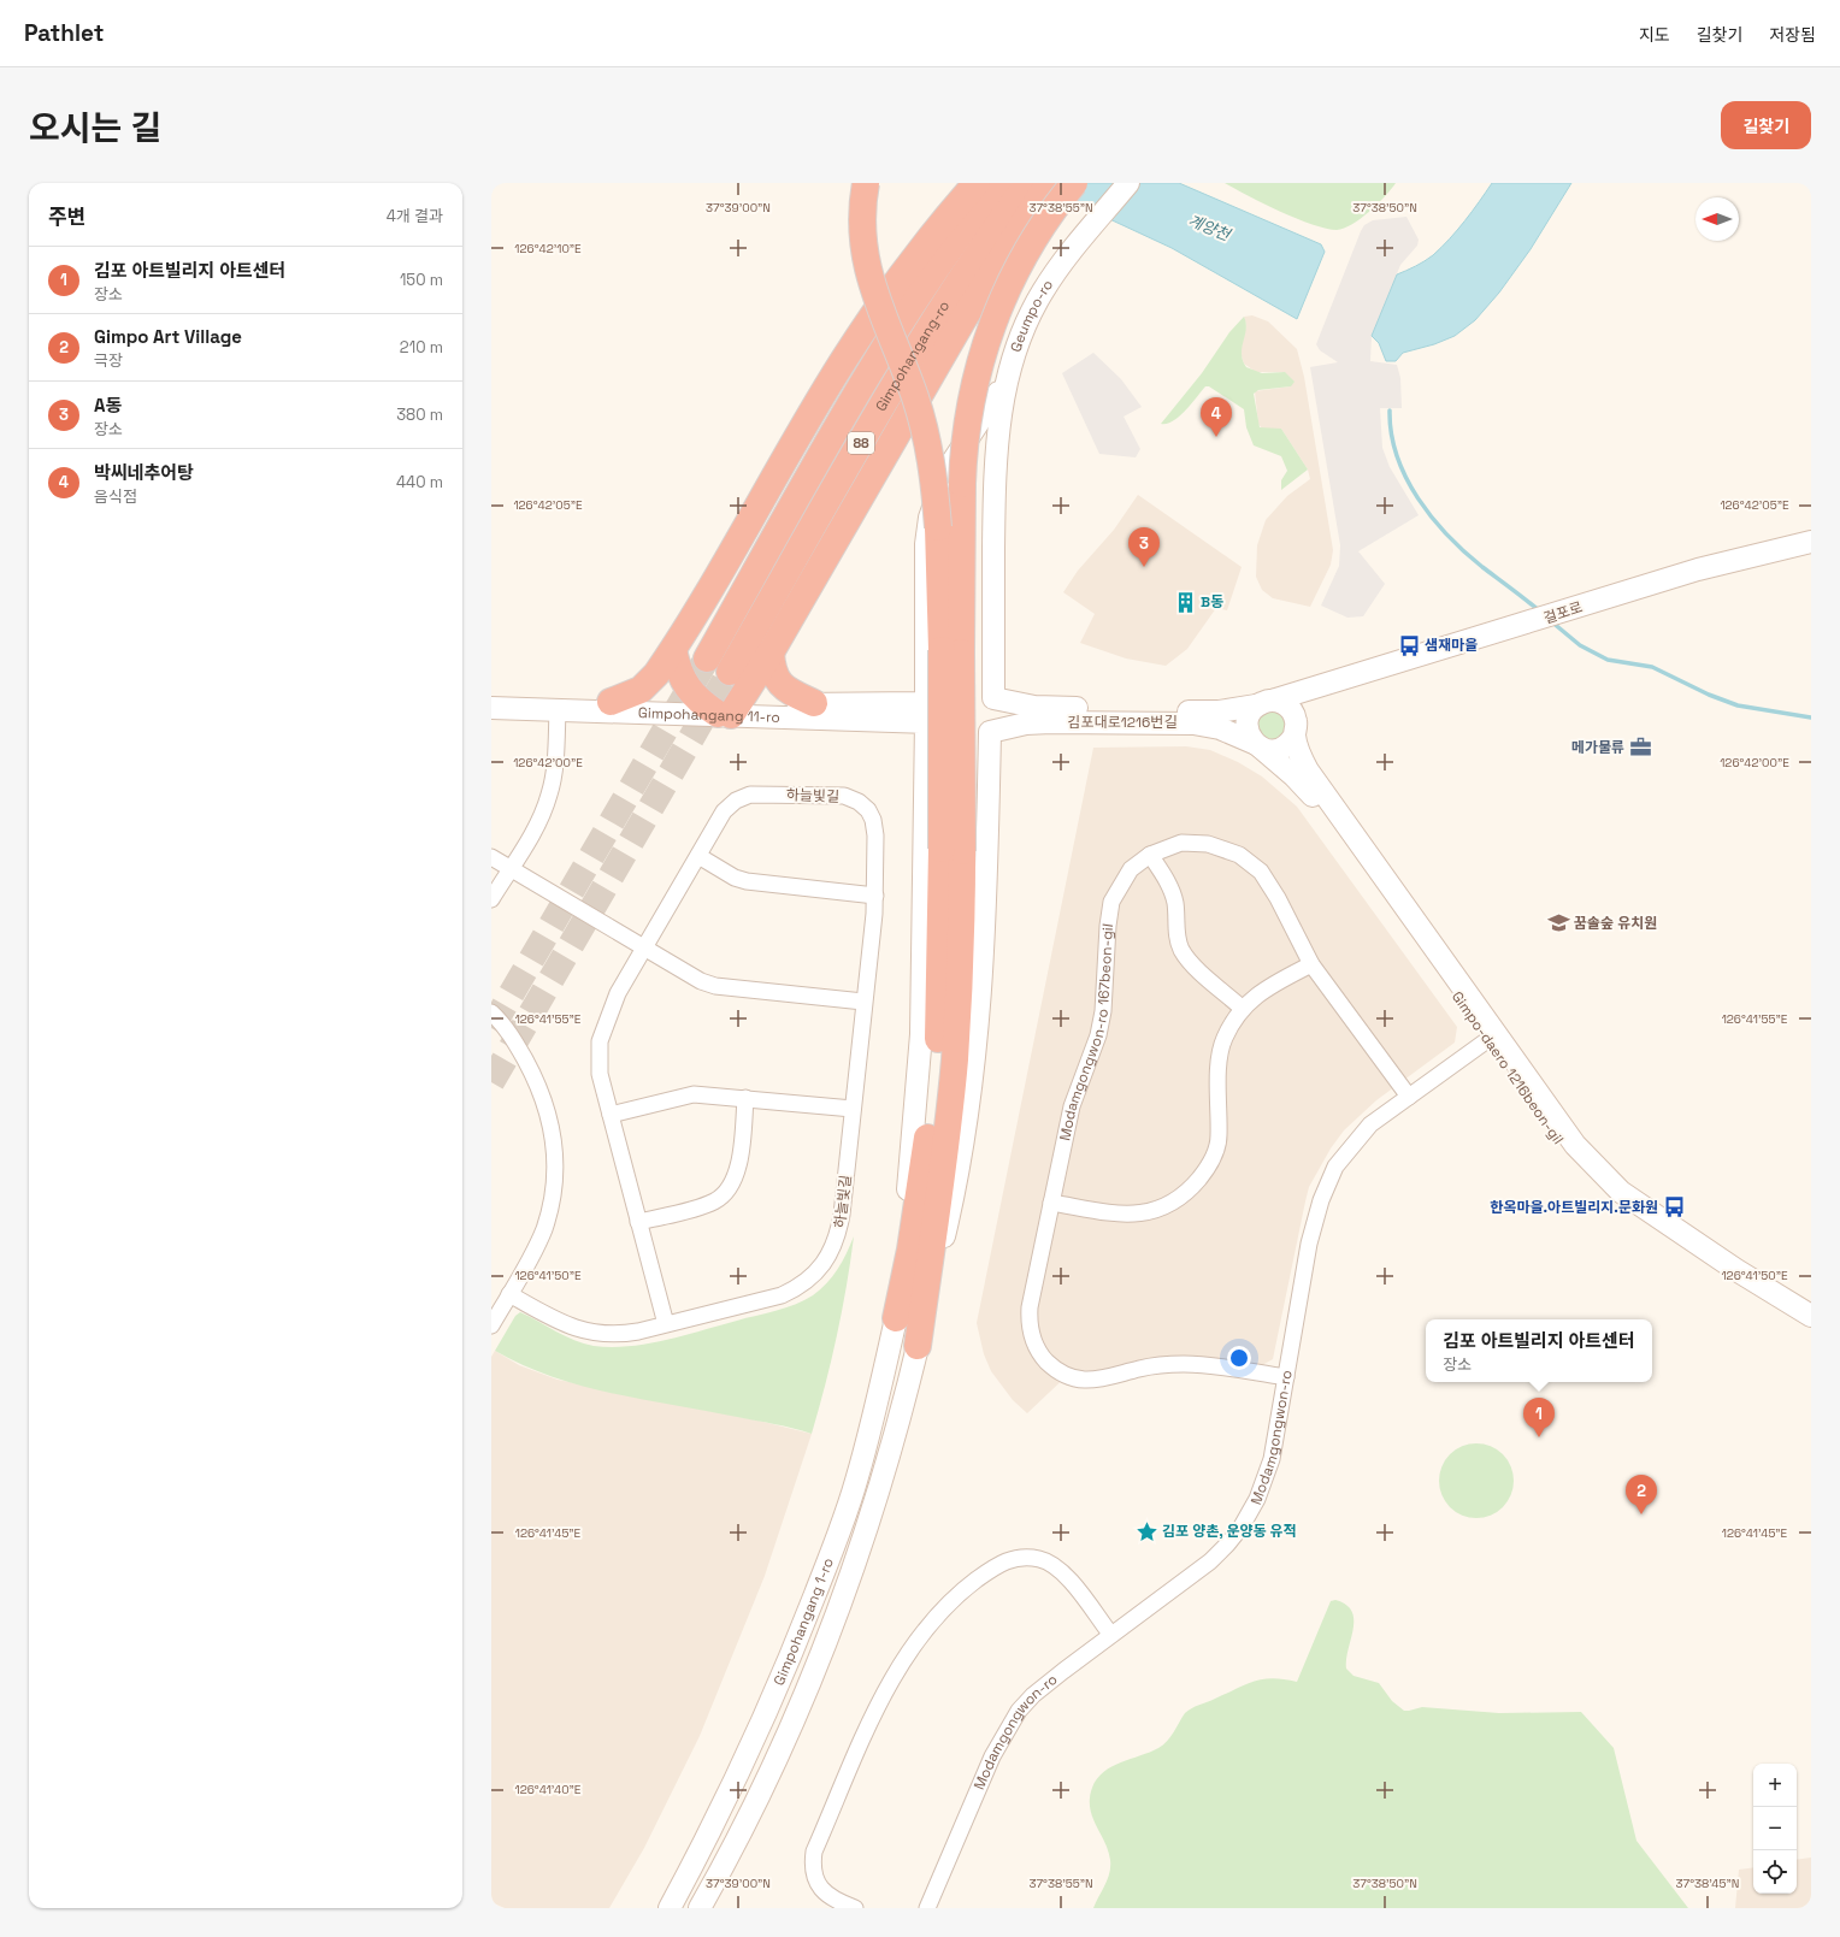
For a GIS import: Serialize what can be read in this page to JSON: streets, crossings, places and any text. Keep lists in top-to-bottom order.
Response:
{
  "streets": {
    "highway": ["Gimpohangang-ro", "88"],
    "street": [
      "Geumpo-ro",
      "걸포로",
      "Gimpohangang 11-ro",
      "김포대로1216번길",
      "하늘빛길",
      "Modamgongwon-ro 167beon-gil",
      "Gimpo-daero 1216beon-gil",
      "Modamgongwon-ro",
      "Gimpohangang 1-ro"
    ]
  },
  "crossings": [
    ["Geumpo-ro", "Gimpohangang 1-ro"],
    ["Gimpohangang-ro", "88"],
    ["걸포로", "김포대로1216번길"],
    ["걸포로", "Gimpo-daero 1216beon-gil"],
    ["Gimpohangang 11-ro", "김포대로1216번길"],
    ["Gimpohangang 11-ro", "Gimpohangang 1-ro"],
    ["김포대로1216번길", "Gimpo-daero 1216beon-gil"],
    ["김포대로1216번길", "Gimpohangang 1-ro"],
    ["Modamgongwon-ro 167beon-gil", "Modamgongwon-ro"],
    ["Gimpo-daero 1216beon-gil", "Modamgongwon-ro"]
  ],
  "water": ["계양천"],
  "places": {
    "building": ["B동"],
    "bus stop": ["샘재마을", "한옥마을.아트빌리지.문화원"],
    "office": ["메가물류"],
    "school or university": ["꿈솔숲 유치원"],
    "place": ["김포 양촌, 운양동 유적"]
  },
  "north": "left",
  "page": {
    "header": "Pathlet",
    "nav": ["지도", "길찾기", "저장됨"],
    "title": "오시는 길",
    "buttons": "길찾기",
    "heading": ["주변", "4개 결과"],
    "list": [
      {
        "mark": "1",
        "name": "김포 아트빌리지 아트센터",
        "note": "장소",
        "value": "150 m"
      },
      {
        "mark": "2",
        "name": "Gimpo Art Village",
        "note": "극장",
        "value": "210 m"
      },
      {
        "mark": "3",
        "name": "A동",
        "note": "장소",
        "value": "380 m"
      },
      {
        "mark": "4",
        "name": "박씨네추어탕",
        "note": "음식점",
        "value": "440 m"
      }
    ],
    "pins": [
      "4",
      "3",
      "1",
      "2"
    ],
    "popup": ["김포 아트빌리지 아트센터", "장소"],
    "map_buttons": ["+", "−"]
  },
  "coordinates": [
    "37°39'00\"N",
    "37°38'55\"N",
    "37°38'50\"N",
    "126°42'10\"E",
    "126°42'05\"E",
    "126°42'00\"E",
    "126°41'55\"E",
    "126°41'50\"E",
    "126°41'45\"E",
    "126°41'40\"E",
    "37°38'45\"N"
  ]
}
